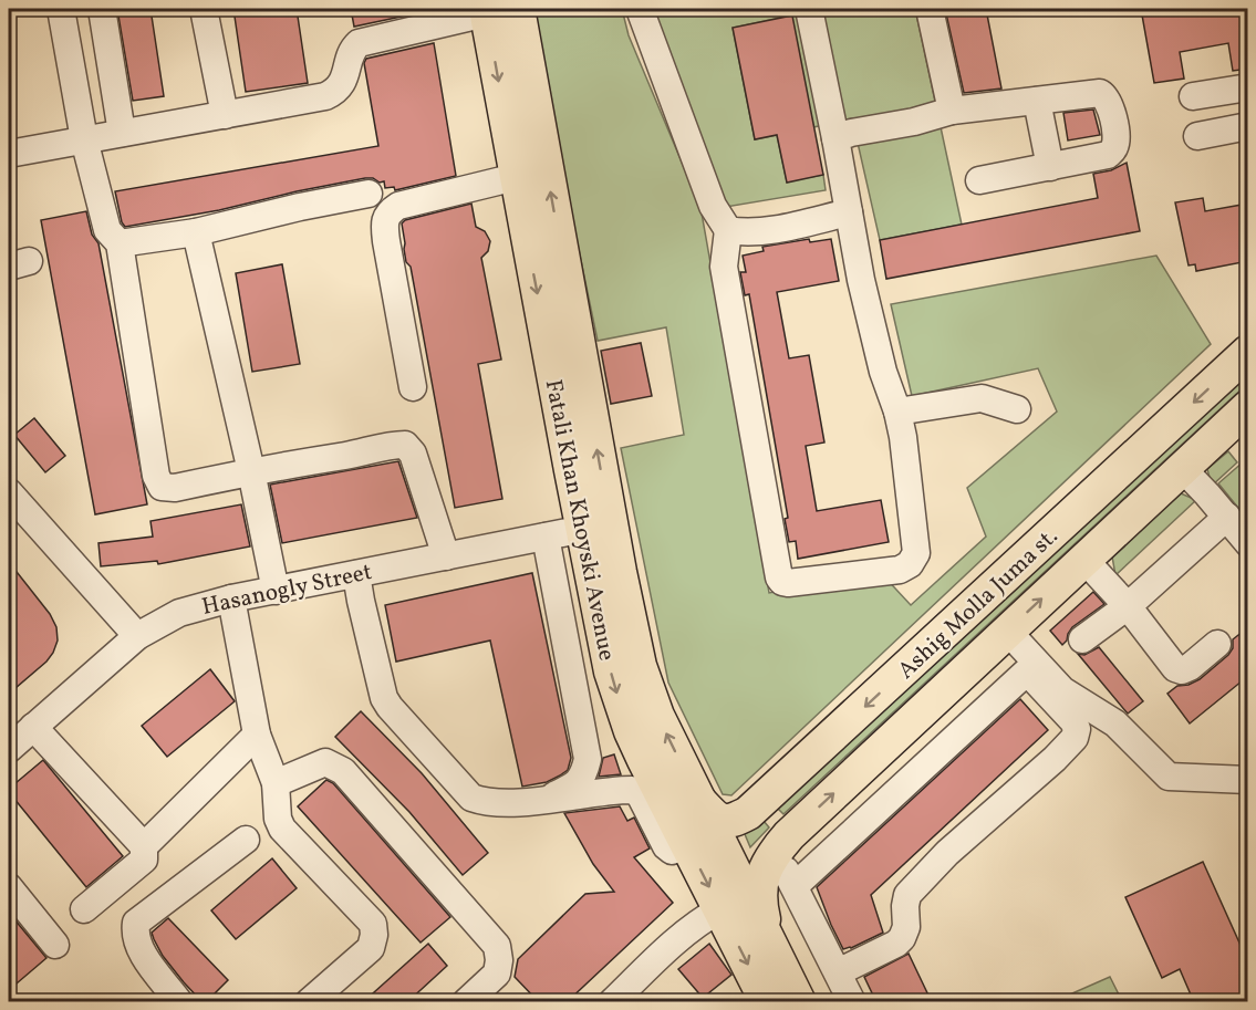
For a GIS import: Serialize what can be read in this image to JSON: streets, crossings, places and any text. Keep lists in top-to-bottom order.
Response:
{
  "streets": {
    "main road": ["Fatali Khan Khoyski Avenue", "Ashig Molla Juma st."],
    "street": ["Hasanogly Street"]
  },
  "crossings": [
    ["Fatali Khan Khoyski Avenue", "Hasanogly Street"],
    ["Fatali Khan Khoyski Avenue", "Ashig Molla Juma st."]
  ]
}
